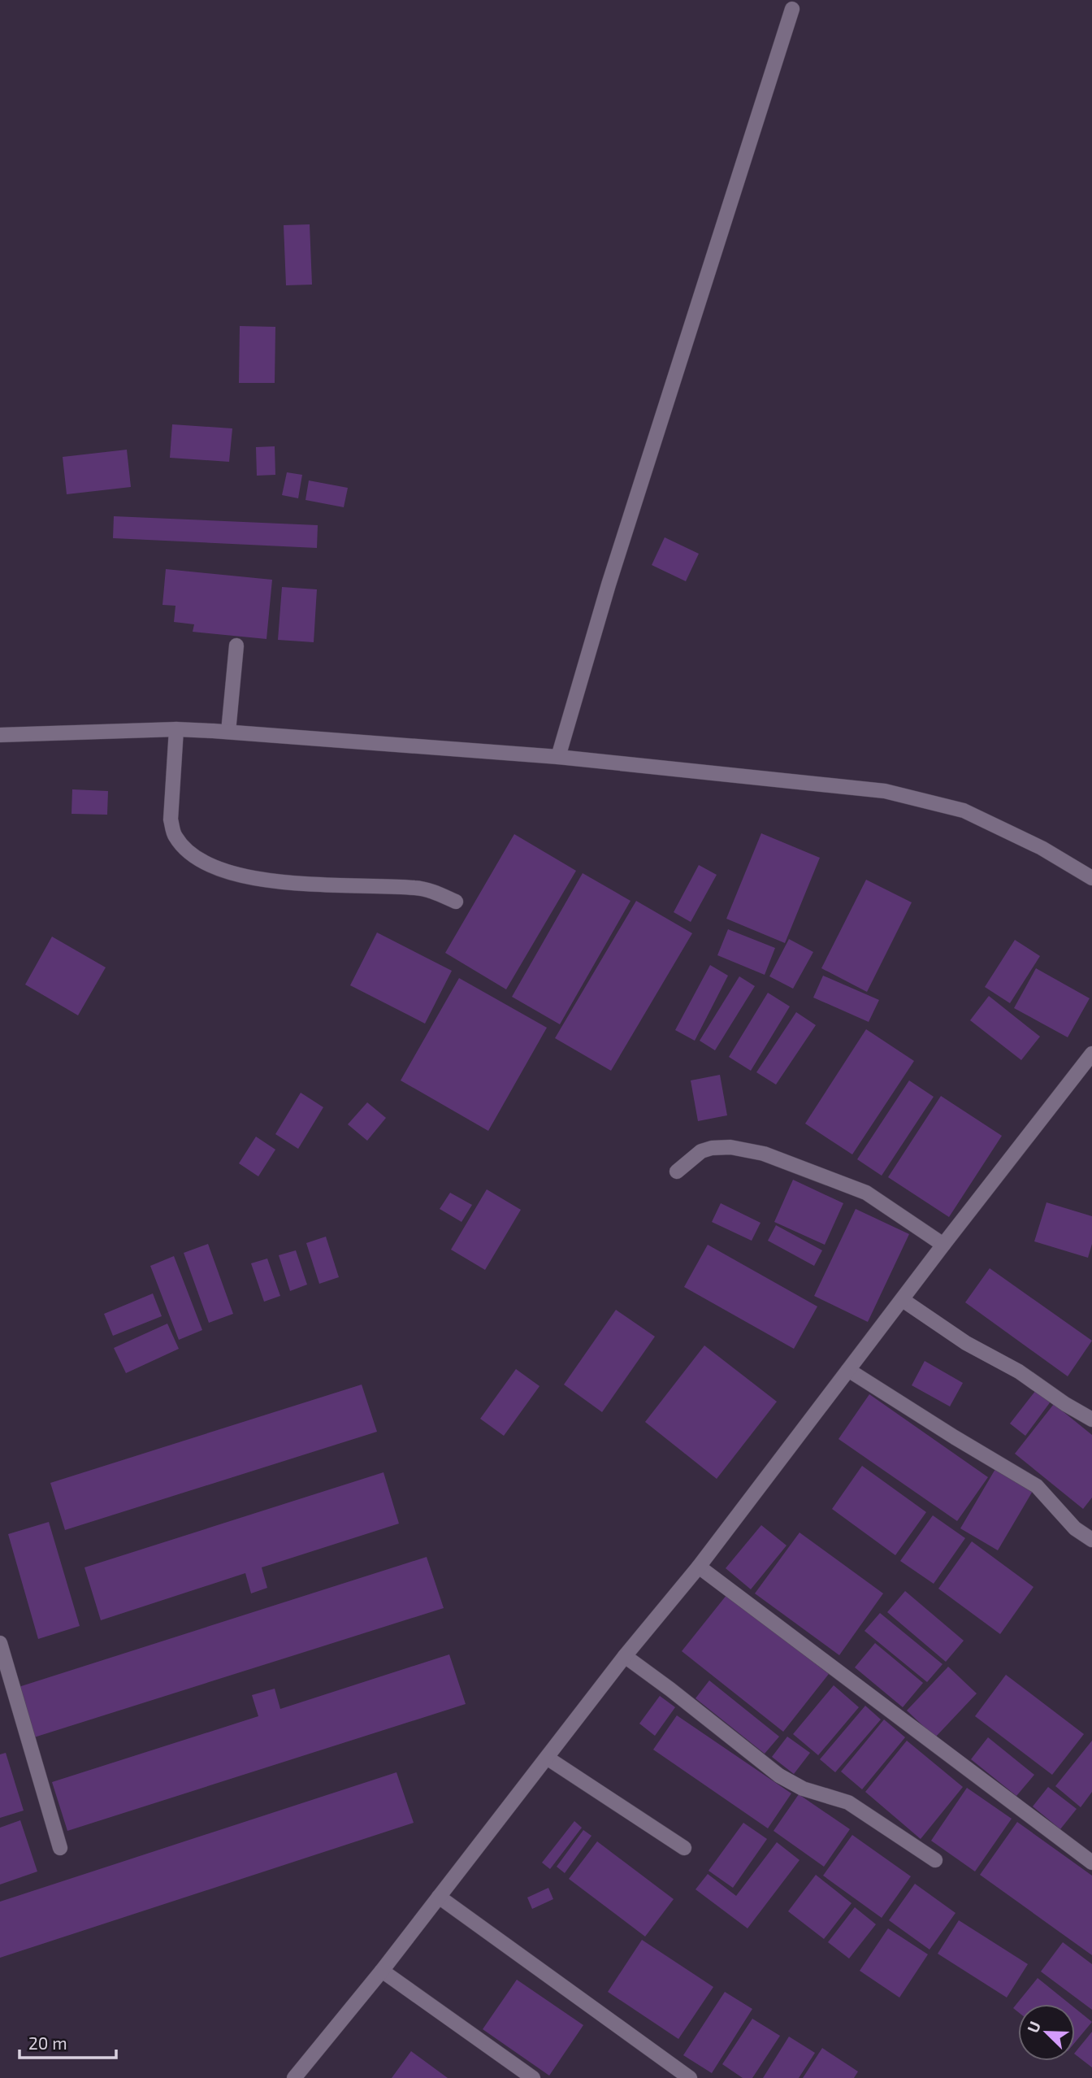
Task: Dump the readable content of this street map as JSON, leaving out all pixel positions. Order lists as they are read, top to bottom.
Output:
{
  "scale_bar": "20 m",
  "north": "top left"
}
